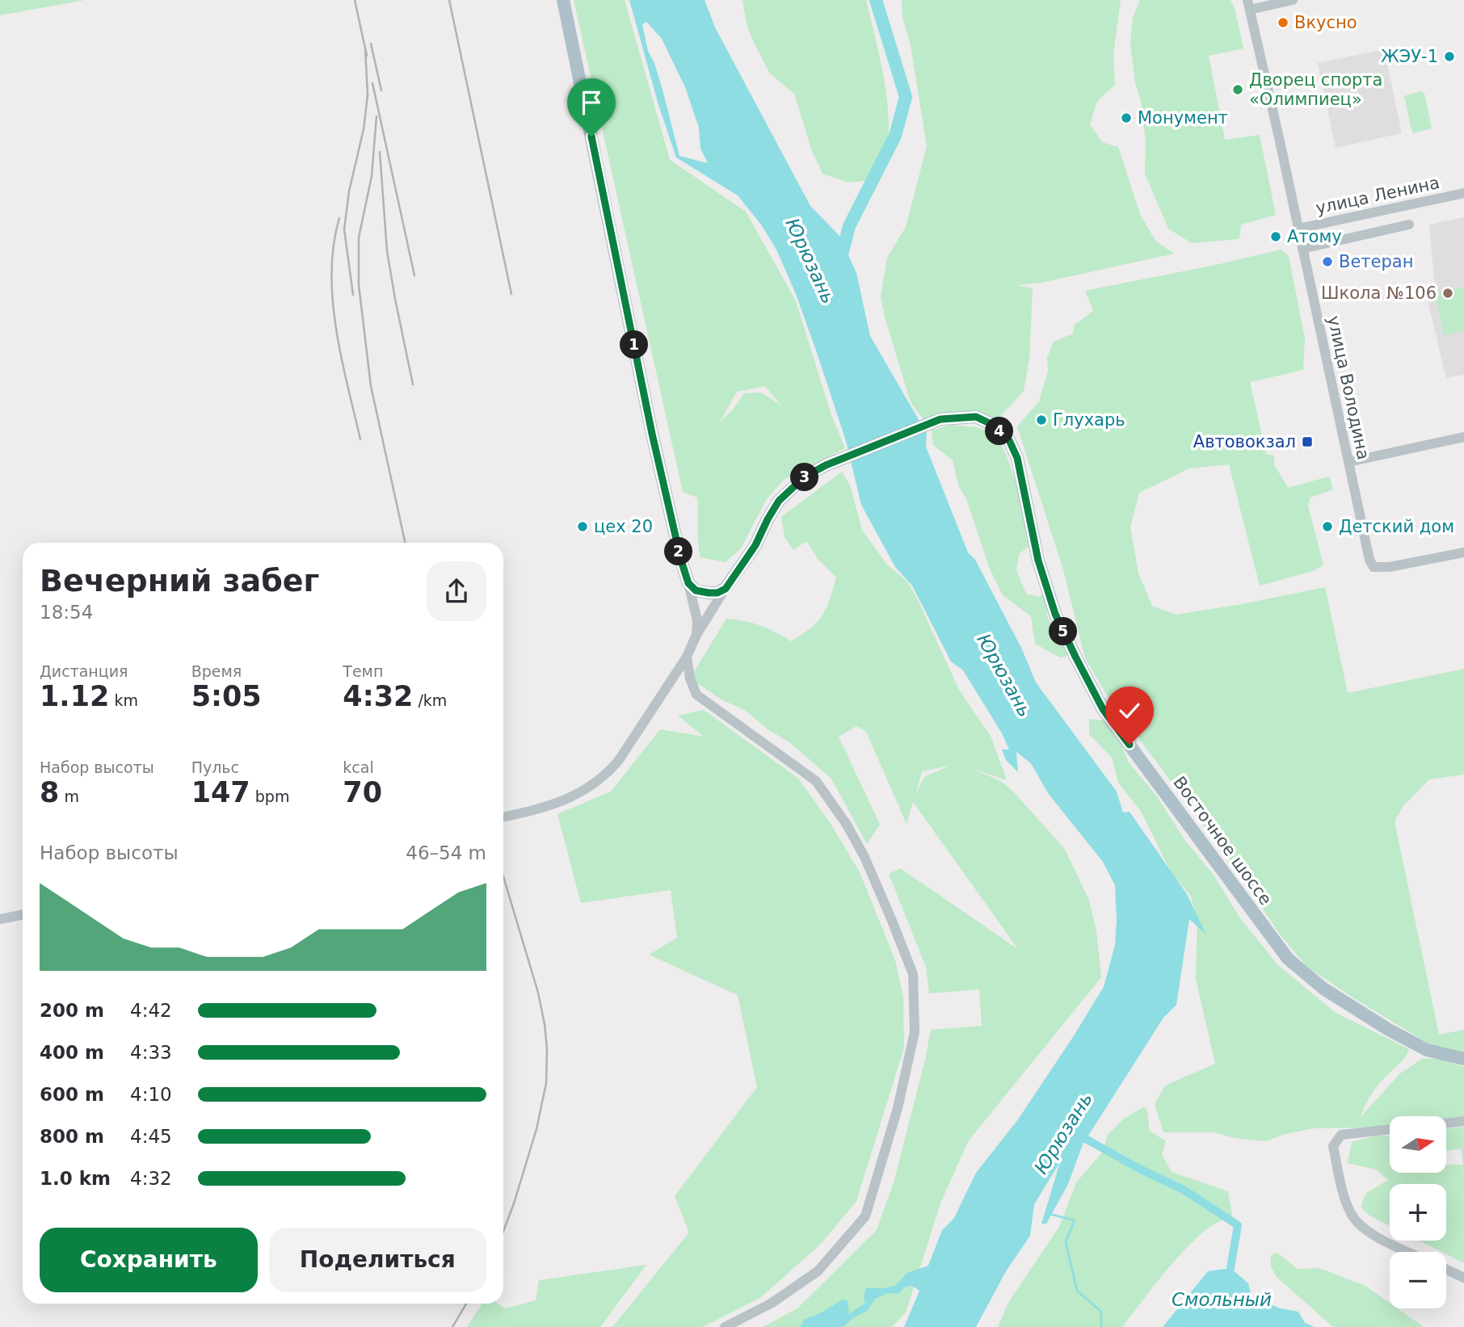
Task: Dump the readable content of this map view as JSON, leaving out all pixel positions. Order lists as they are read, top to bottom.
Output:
{
  "streets": {
    "main road": ["Восточное шоссе"],
    "street": ["улица Ленина", "улица Володина"]
  },
  "crossings": [
    ["улица Ленина", "улица Володина"]
  ],
  "water": ["Юрюзань", "Смольный"],
  "places": {
    "other": [
      "Вкусно",
      "ЖЭУ-1",
      "Дворец спорта «Олимпиец»",
      "Монумент",
      "Атому",
      "Ветеран",
      "Школа №106",
      "Глухарь",
      "цех 20",
      "Детский дом"
    ],
    "transit": ["Автовокзал"]
  },
  "north": "right",
  "page": {
    "pins": [
      "1",
      "4",
      "3",
      "2",
      "5"
    ],
    "heading": ["Вечерний забег", "18:54"],
    "stats": [
      ["Дистанция", "1.12 km"],
      ["Время", "5:05"],
      ["Темп", "4:32 /km"],
      ["Набор высоты", "8 m"],
      ["Пульс", "147 bpm"],
      ["kcal", "70"]
    ],
    "chart": ["Набор высоты", "46–54 m"],
    "list": [
      {
        "name": "200 m",
        "note": "4:42"
      },
      {
        "name": "400 m",
        "note": "4:33"
      },
      {
        "name": "600 m",
        "note": "4:10"
      },
      {
        "name": "800 m",
        "note": "4:45"
      },
      {
        "name": "1.0 km",
        "note": "4:32"
      }
    ],
    "map_buttons": ["+", "−"],
    "buttons": ["Сохранить", "Поделиться"]
  }
}
